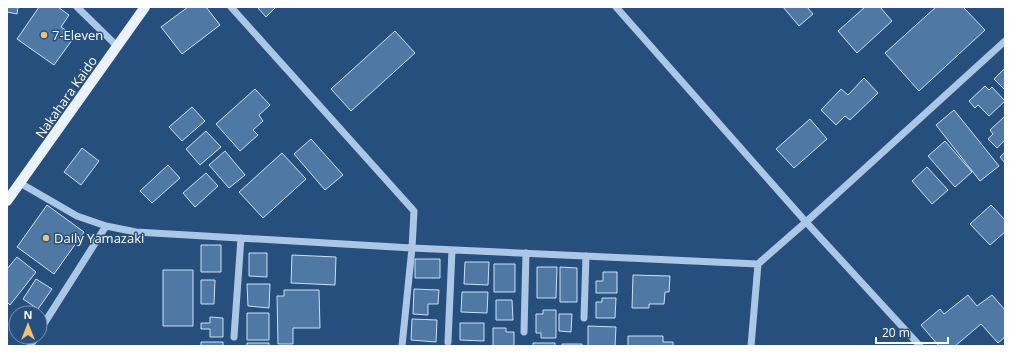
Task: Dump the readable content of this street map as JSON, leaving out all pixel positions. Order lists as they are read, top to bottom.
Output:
{
  "streets": {
    "main road": ["Nakahara Kaido"]
  },
  "places": ["7-Eleven", "Daily Yamazaki"],
  "scale_bar": "20 m",
  "north": "top"
}
